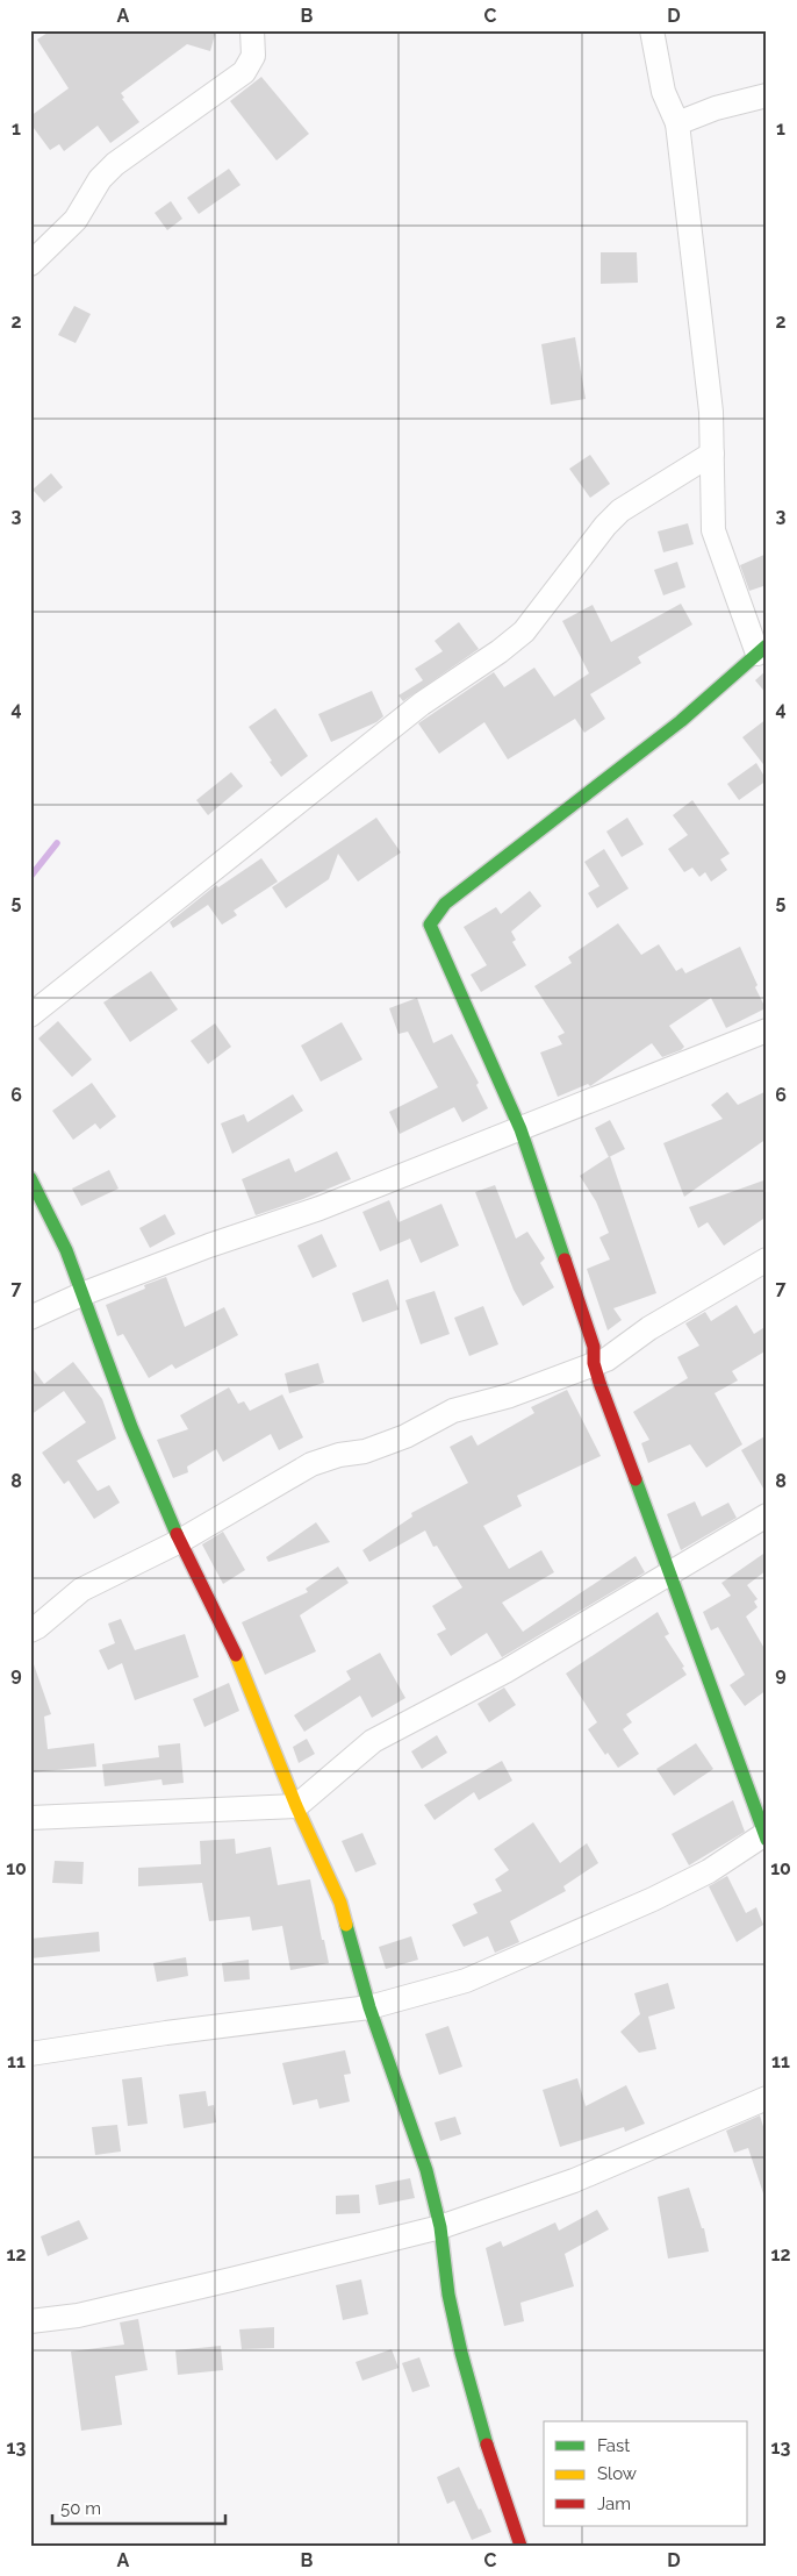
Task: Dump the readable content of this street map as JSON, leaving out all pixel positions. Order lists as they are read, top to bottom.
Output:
{
  "legend": ["Fast", "Slow", "Jam"],
  "scale_bar": "50 m",
  "grid": {
    "columns": [
      "A",
      "B",
      "C",
      "D"
    ],
    "rows": [
      "1",
      "2",
      "3",
      "4",
      "5",
      "6",
      "7",
      "8",
      "9",
      "10",
      "11",
      "12",
      "13"
    ]
  }
}
